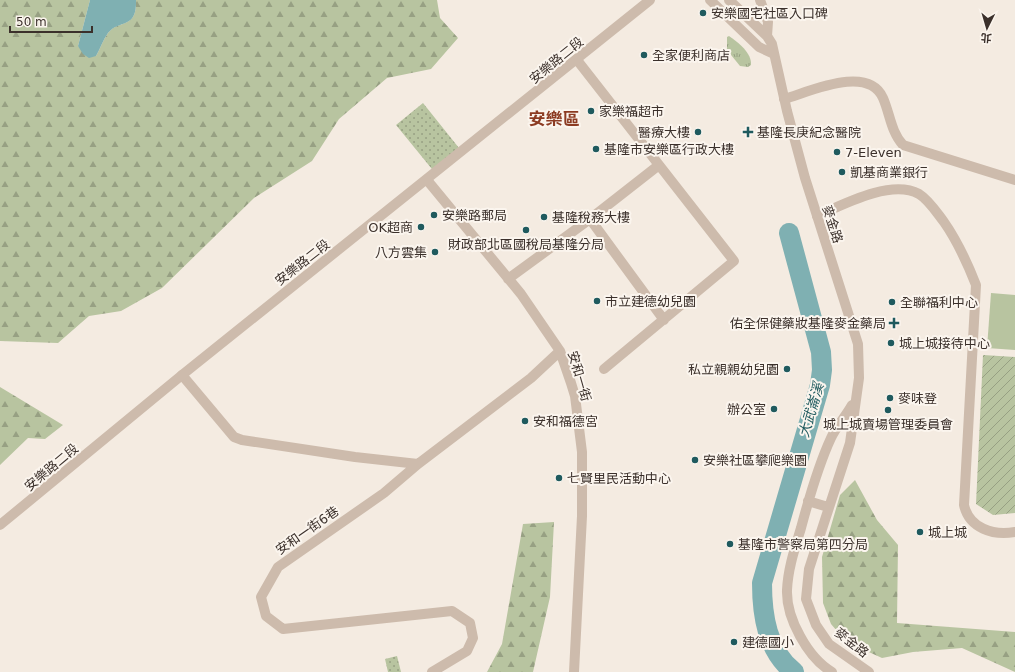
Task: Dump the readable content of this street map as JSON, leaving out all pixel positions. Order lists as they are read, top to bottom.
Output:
{
  "streets": {
    "street": [
      "安樂路二段",
      "麥金路",
      "安和一街",
      "安和一街6巷"
    ]
  },
  "crossings": [
    ["安樂路二段", "安和一街"],
    ["安和一街", "安和一街6巷"]
  ],
  "districts": ["安樂區"],
  "water": ["大武崙溪"],
  "places": {
    "other": [
      "安樂國宅社區入口碑",
      "全家便利商店",
      "家樂福超市",
      "醫療大樓",
      "基隆市安樂區行政大樓",
      "7-Eleven",
      "凱基商業銀行",
      "安樂路郵局",
      "基隆稅務大樓",
      "OK超商",
      "財政部北區國稅局基隆分局",
      "八方雲集",
      "市立建德幼兒園",
      "全聯福利中心",
      "城上城接待中心",
      "私立親親幼兒園",
      "麥味登",
      "辦公室",
      "城上城賣場管理委員會",
      "安和福德宮",
      "安樂社區攀爬樂園",
      "七賢里民活動中心",
      "城上城",
      "基隆市警察局第四分局",
      "建德國小"
    ],
    "health": ["基隆長庚紀念醫院", "佑全保健藥妝基隆麥金藥局"]
  },
  "scale_bar": "50 m",
  "north": "bottom"
}
